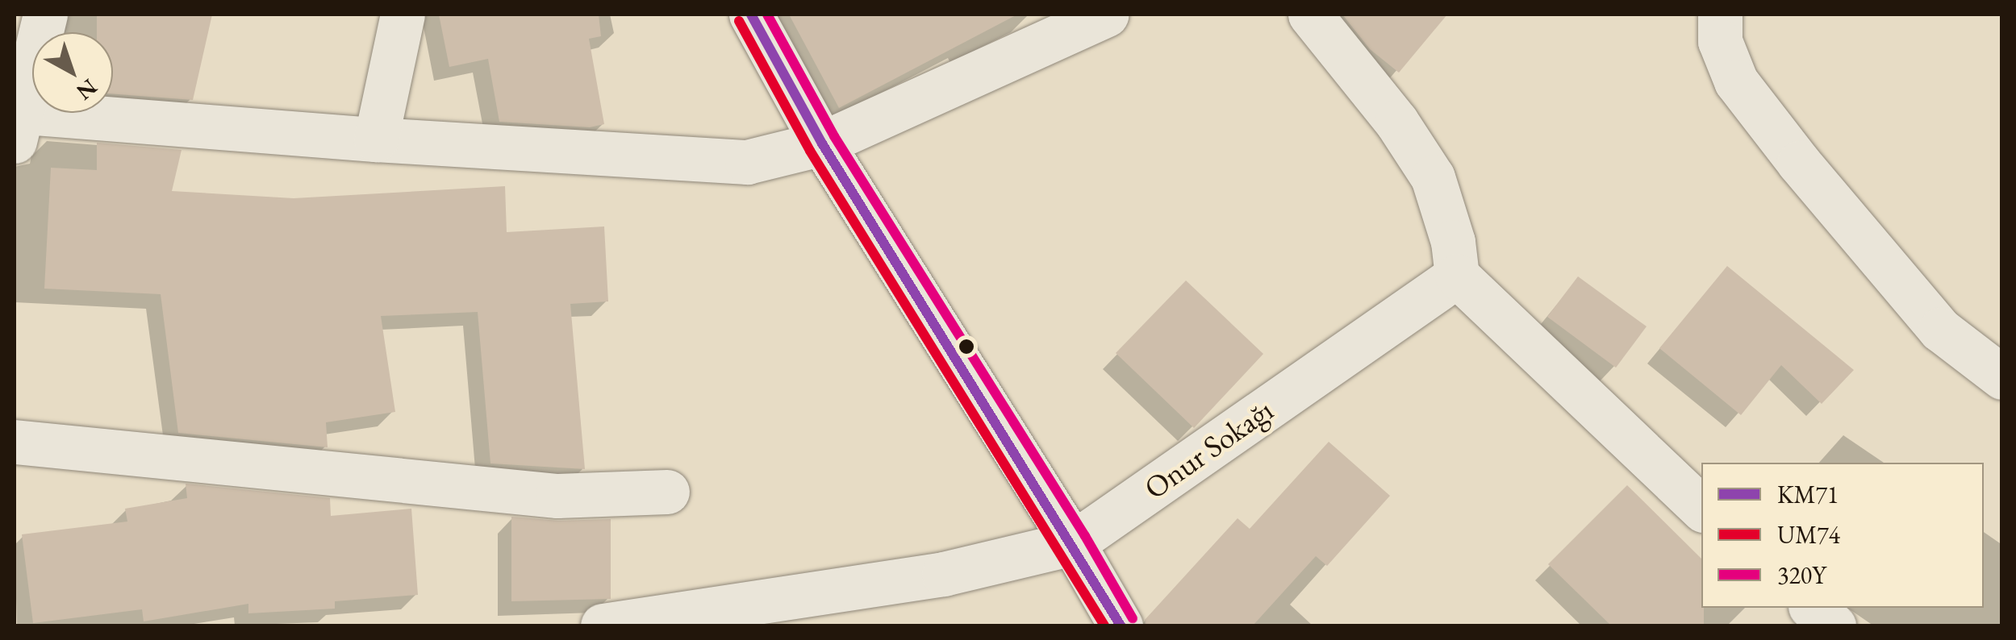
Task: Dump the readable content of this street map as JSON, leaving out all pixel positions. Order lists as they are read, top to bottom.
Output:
{
  "streets": {
    "street": ["Onur Sokağı"]
  },
  "lines": ["transit line KM71", "transit line 320Y", "transit line UM74"],
  "legend": ["KM71", "UM74", "320Y"],
  "north": "bottom right"
}
